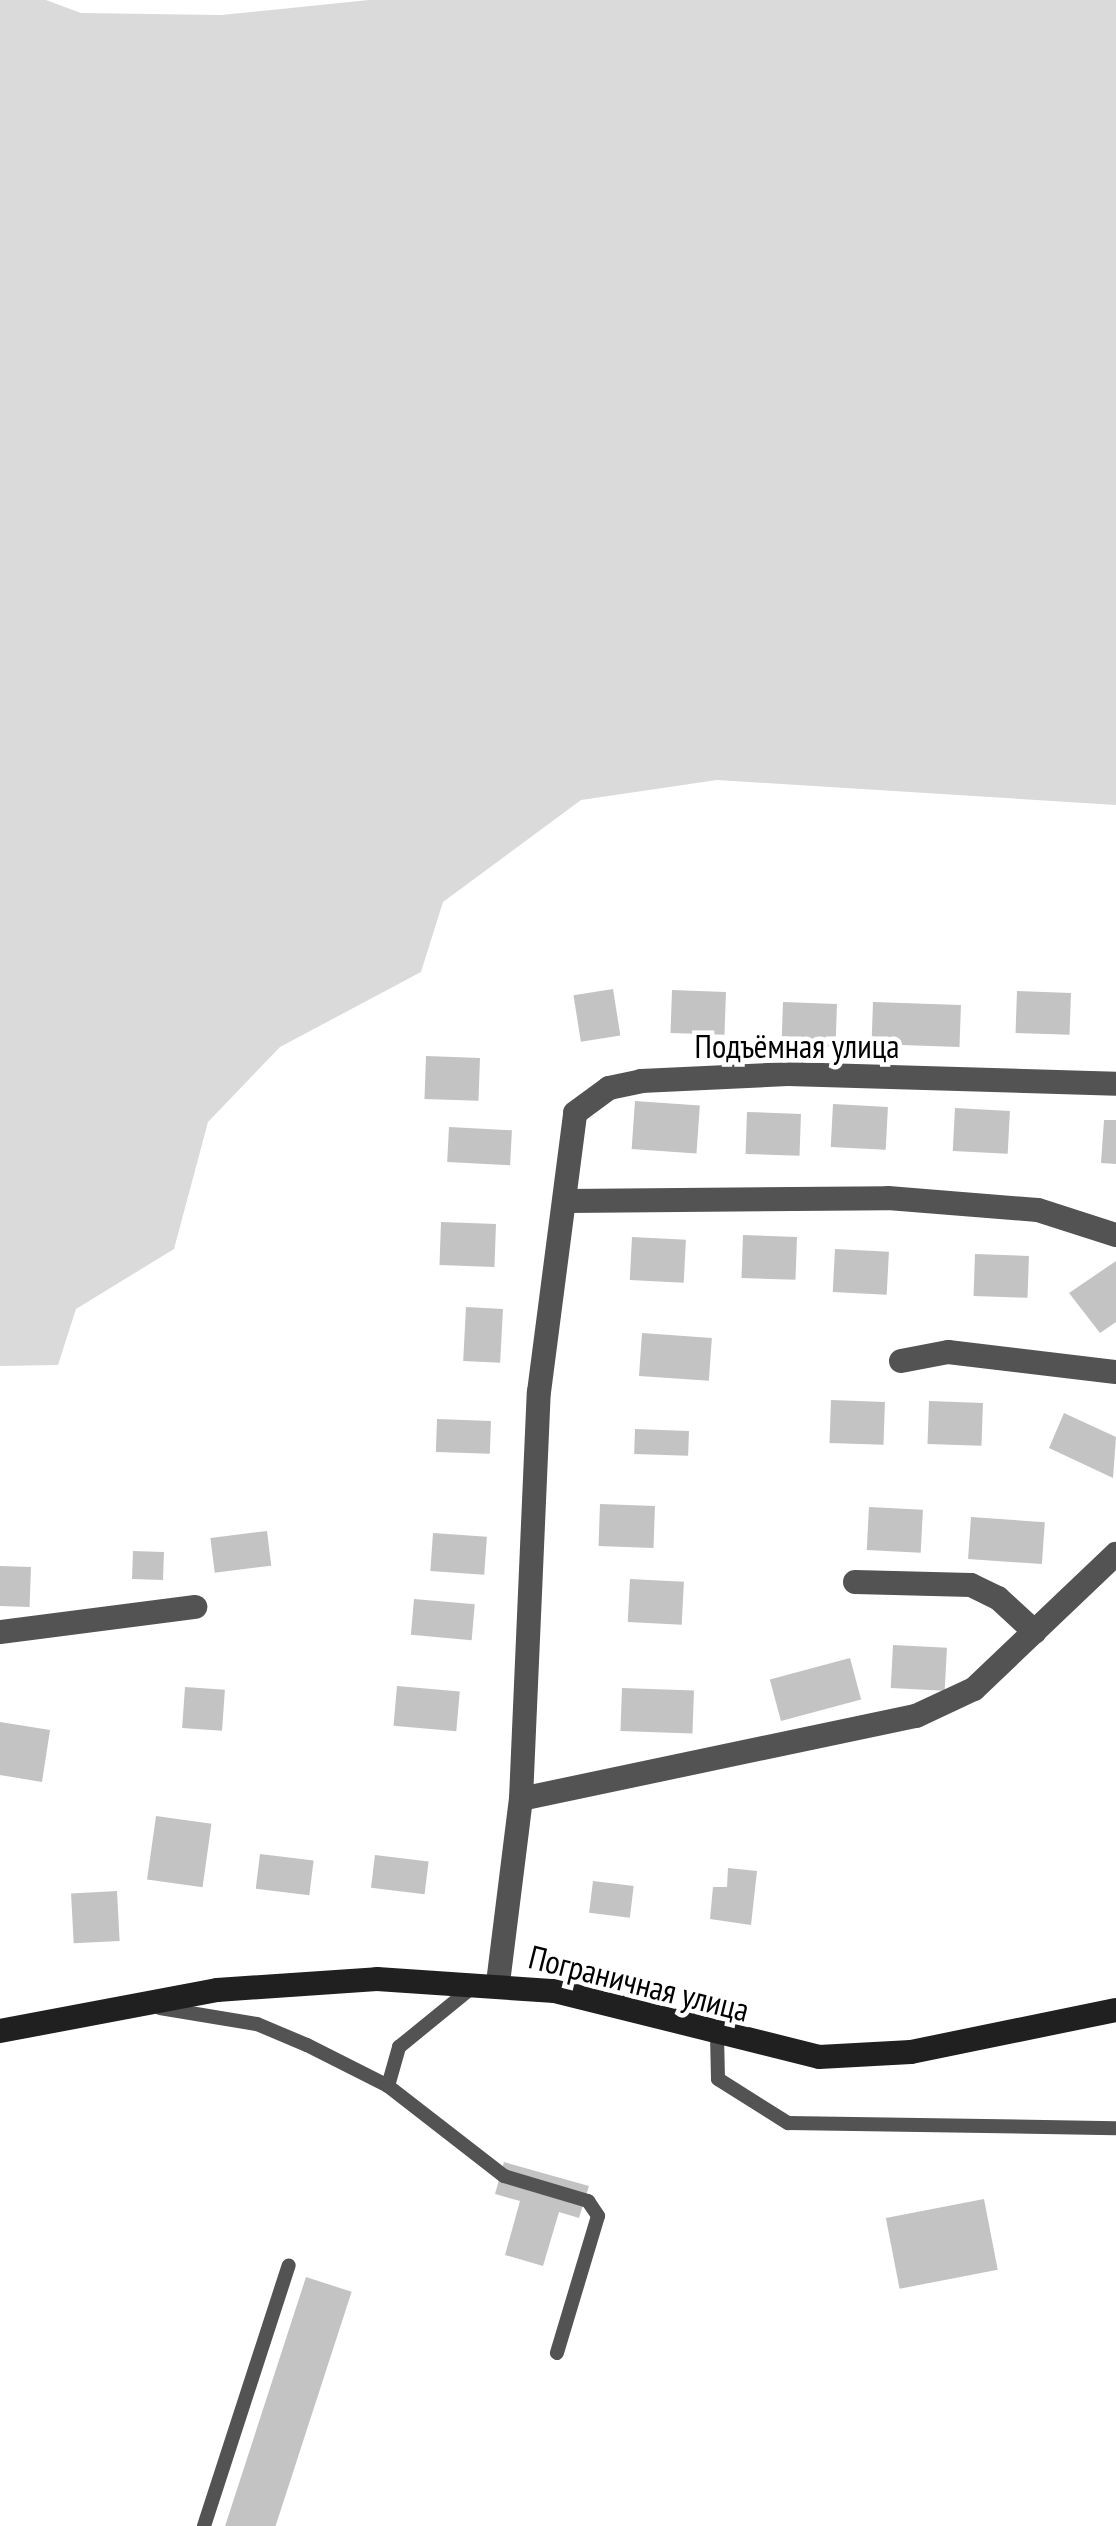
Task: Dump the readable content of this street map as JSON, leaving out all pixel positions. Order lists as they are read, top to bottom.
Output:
{
  "streets": {
    "main road": ["Пограничная улица"],
    "street": ["Подъёмная улица"]
  },
  "crossings": [
    ["Подъёмная улица", "Пограничная улица"]
  ]
}
